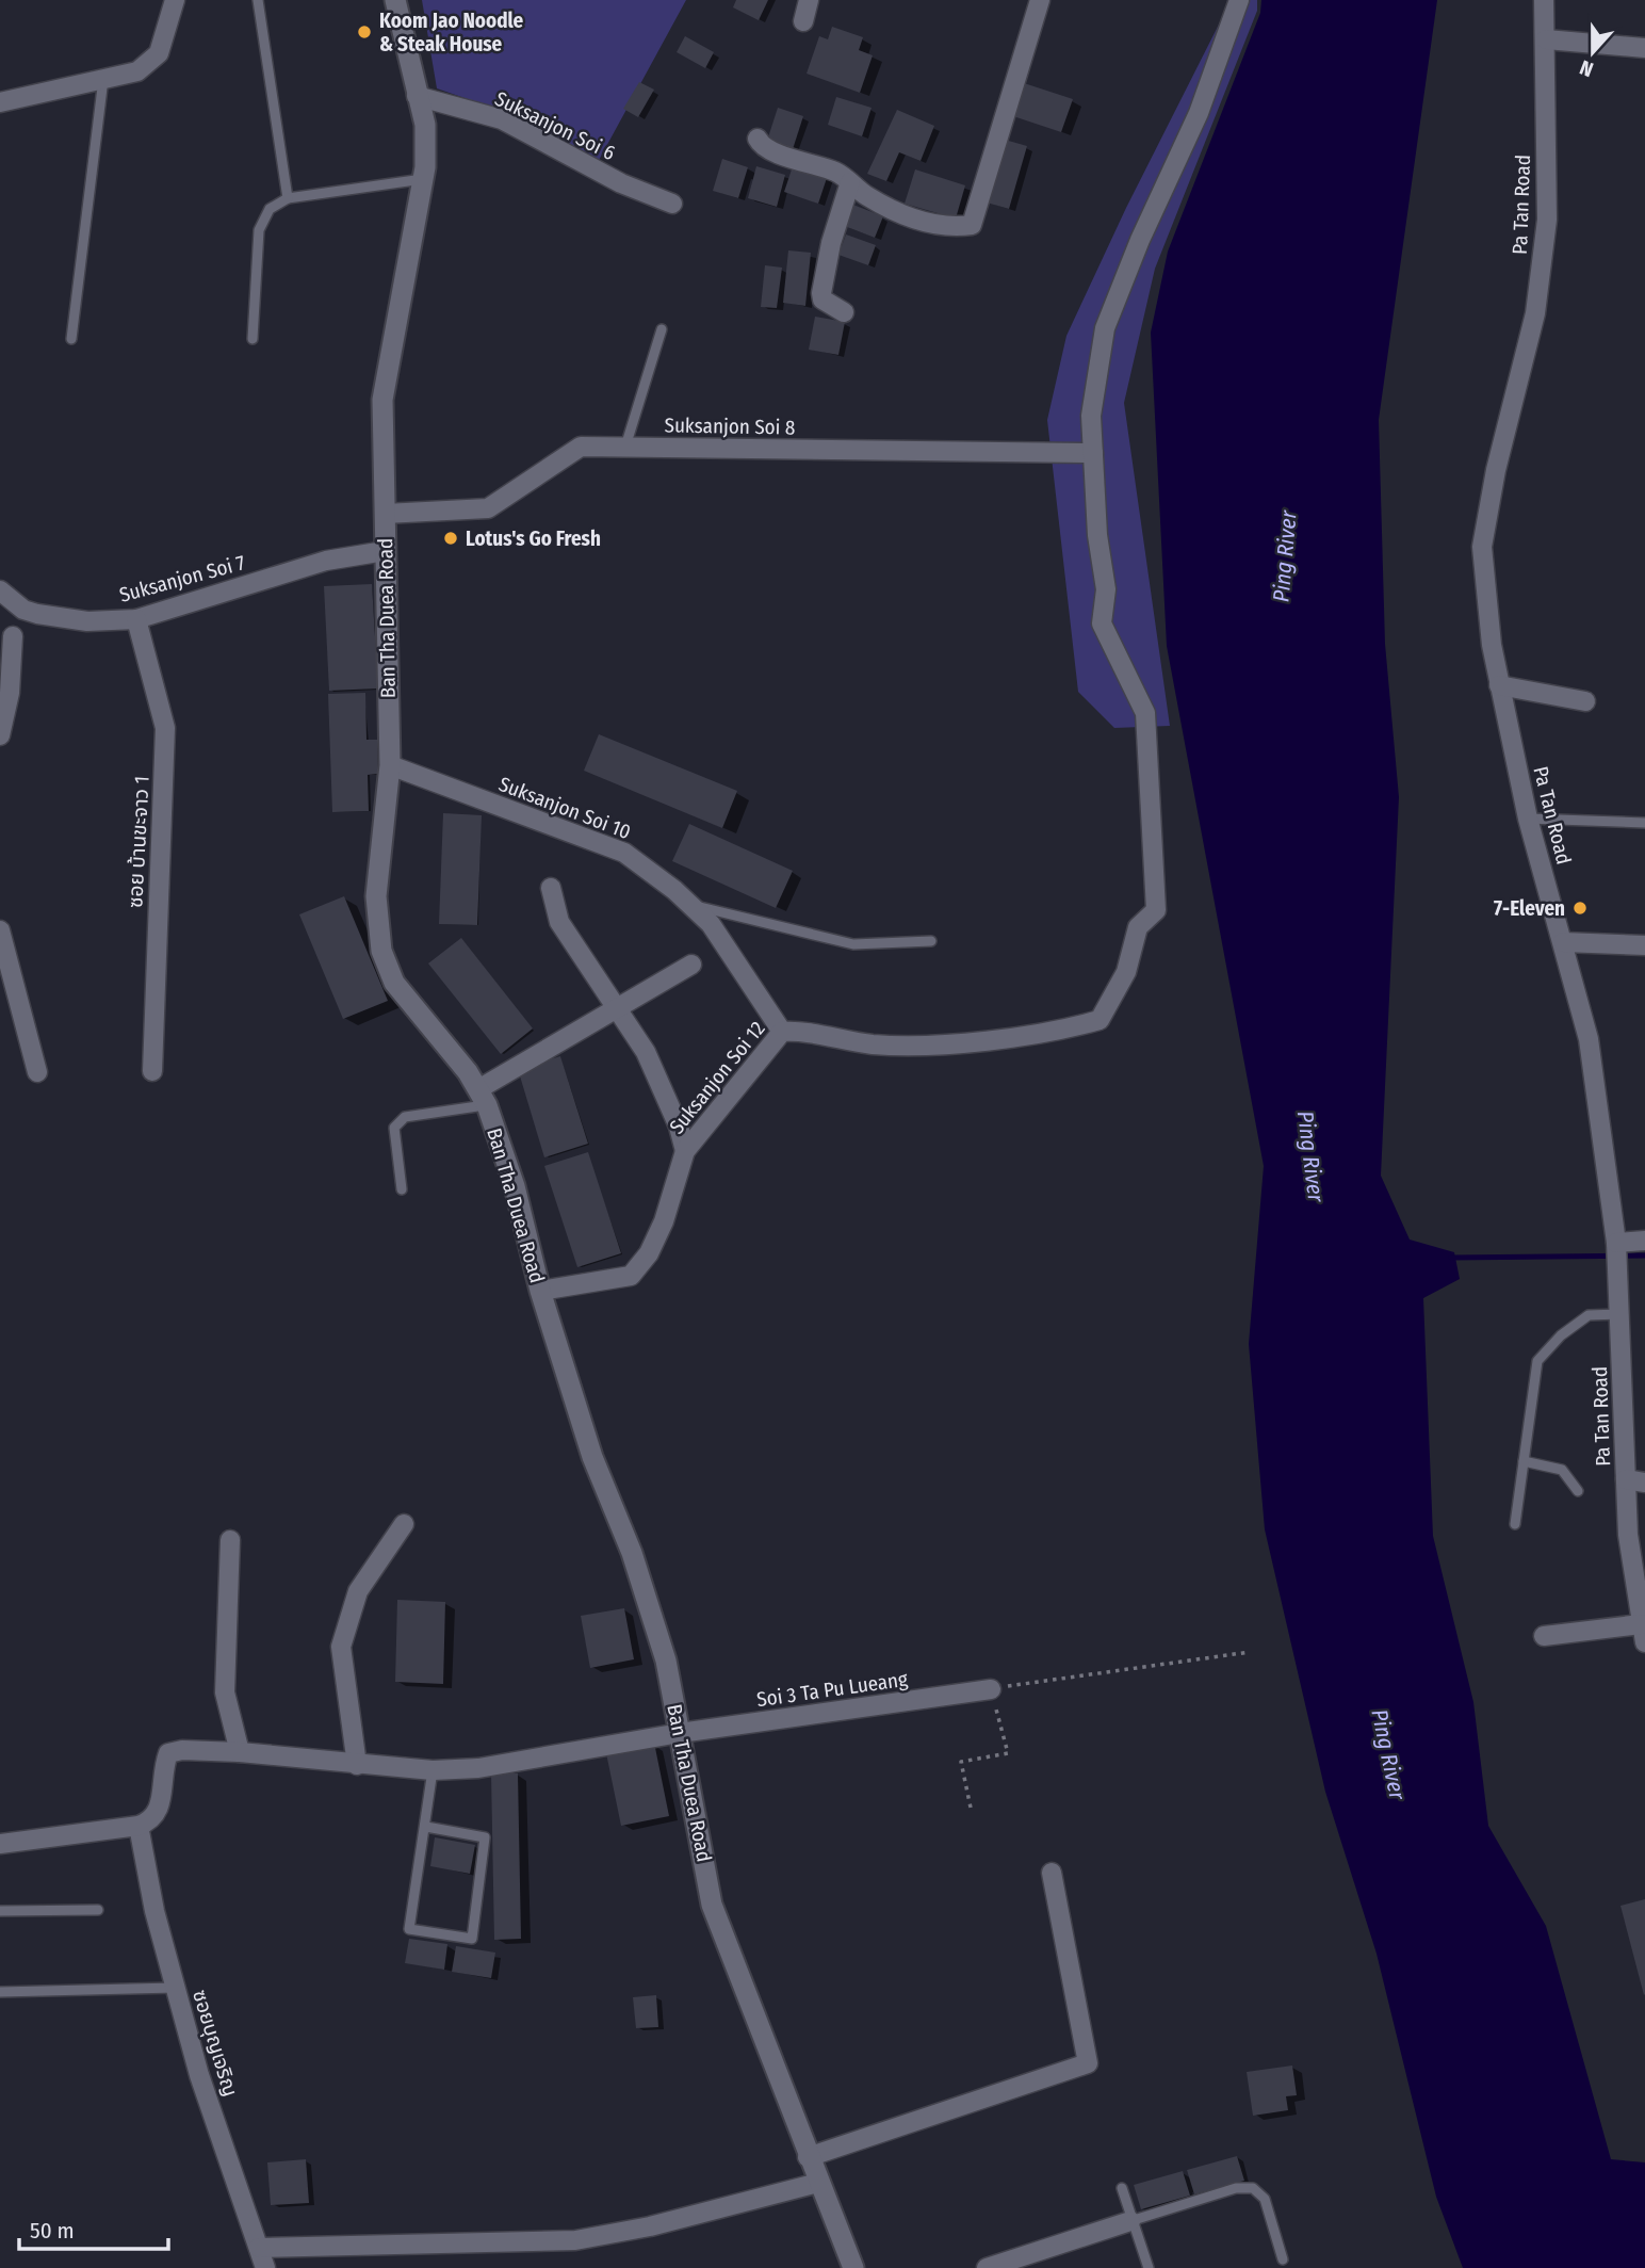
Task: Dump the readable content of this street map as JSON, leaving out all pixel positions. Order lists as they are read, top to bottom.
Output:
{
  "streets": {
    "street": [
      "Suksanjon Soi 6",
      "Pa Tan Road",
      "Suksanjon Soi 8",
      "Suksanjon Soi 7",
      "Ban Tha Duea Road",
      "Suksanjon Soi 10",
      "ซอย บ้านขะจาว 1",
      "Suksanjon Soi 12",
      "Soi 3 Ta Pu Lueang",
      "ซอยบุญเจริญ"
    ]
  },
  "crossings": [
    ["Suksanjon Soi 6", "Ban Tha Duea Road"],
    ["Suksanjon Soi 8", "Ban Tha Duea Road"],
    ["Suksanjon Soi 8", "Suksanjon Soi 12"],
    ["Suksanjon Soi 7", "Ban Tha Duea Road"],
    ["Suksanjon Soi 7", "ซอย บ้านขะจาว 1"],
    ["Ban Tha Duea Road", "Suksanjon Soi 10"],
    ["Ban Tha Duea Road", "Suksanjon Soi 12"],
    ["Ban Tha Duea Road", "Soi 3 Ta Pu Lueang"],
    ["Suksanjon Soi 10", "Suksanjon Soi 12"],
    ["Soi 3 Ta Pu Lueang", "ซอยบุญเจริญ"]
  ],
  "water": ["Ping River"],
  "places": ["Koom Jao Noodle & Steak House", "Lotus's Go Fresh", "7-Eleven"],
  "scale_bar": "50 m",
  "north": "bottom"
}
